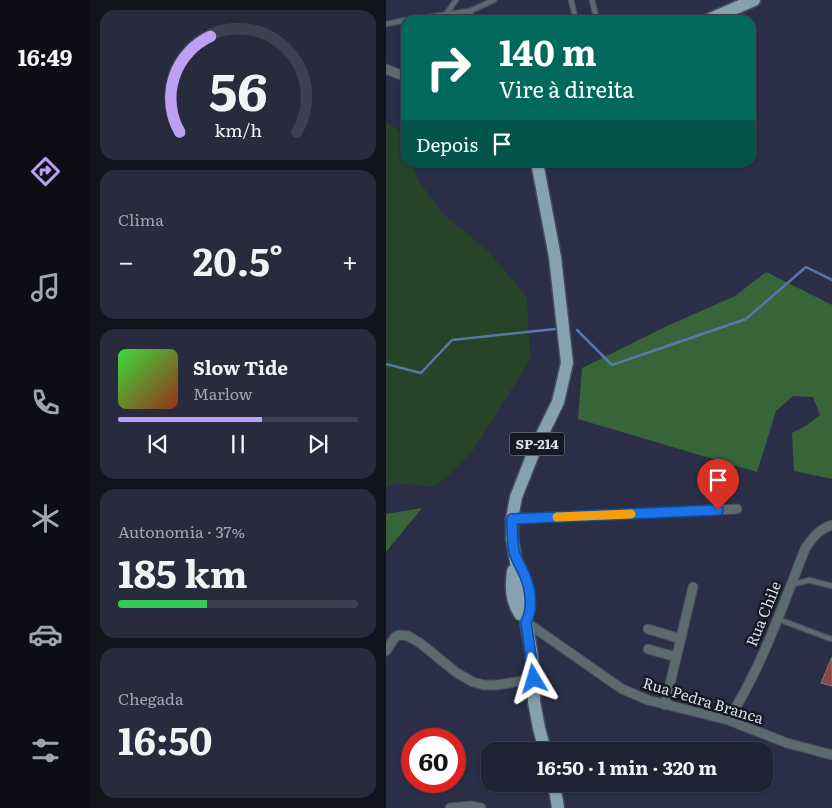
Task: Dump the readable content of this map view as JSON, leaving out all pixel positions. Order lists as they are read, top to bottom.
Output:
{
  "streets": {
    "main road": ["SP-214"],
    "street": ["Rua Chile", "Rua Pedra Branca"]
  },
  "crossings": [
    ["SP-214", "Rua Pedra Branca"],
    ["Rua Chile", "Rua Pedra Branca"]
  ],
  "page": {
    "tabs": "16:49",
    "turn": ["140 m", "Vire à direita"],
    "then": "Depois",
    "tile": [
      "Clima",
      ["Autonomia · 37%", "185 km"],
      ["Chegada", "16:50"]
    ],
    "heat": ["−", "20.5°", "+"],
    "song": ["Slow Tide", "Marlow"],
    "limit": "60",
    "trip": "16:50 · 1 min · 320 m",
    "gauge": ["56", "km/h"]
  }
}
